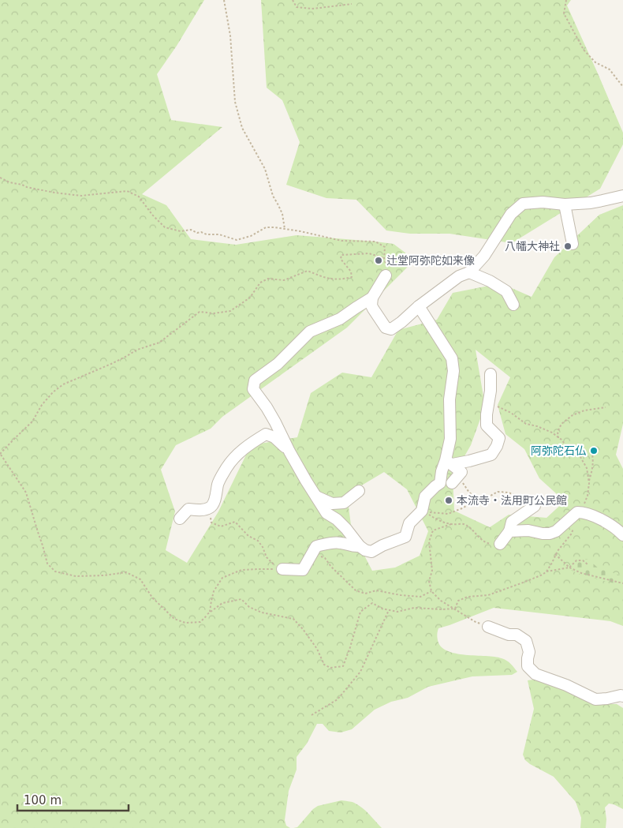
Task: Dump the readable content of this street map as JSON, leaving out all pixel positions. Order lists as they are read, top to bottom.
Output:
{
  "places": [
    "八幡大神社",
    "辻堂阿弥陀如来像",
    "阿弥陀石仏",
    "本流寺・法用町公民館"
  ],
  "scale_bar": "100 m"
}
